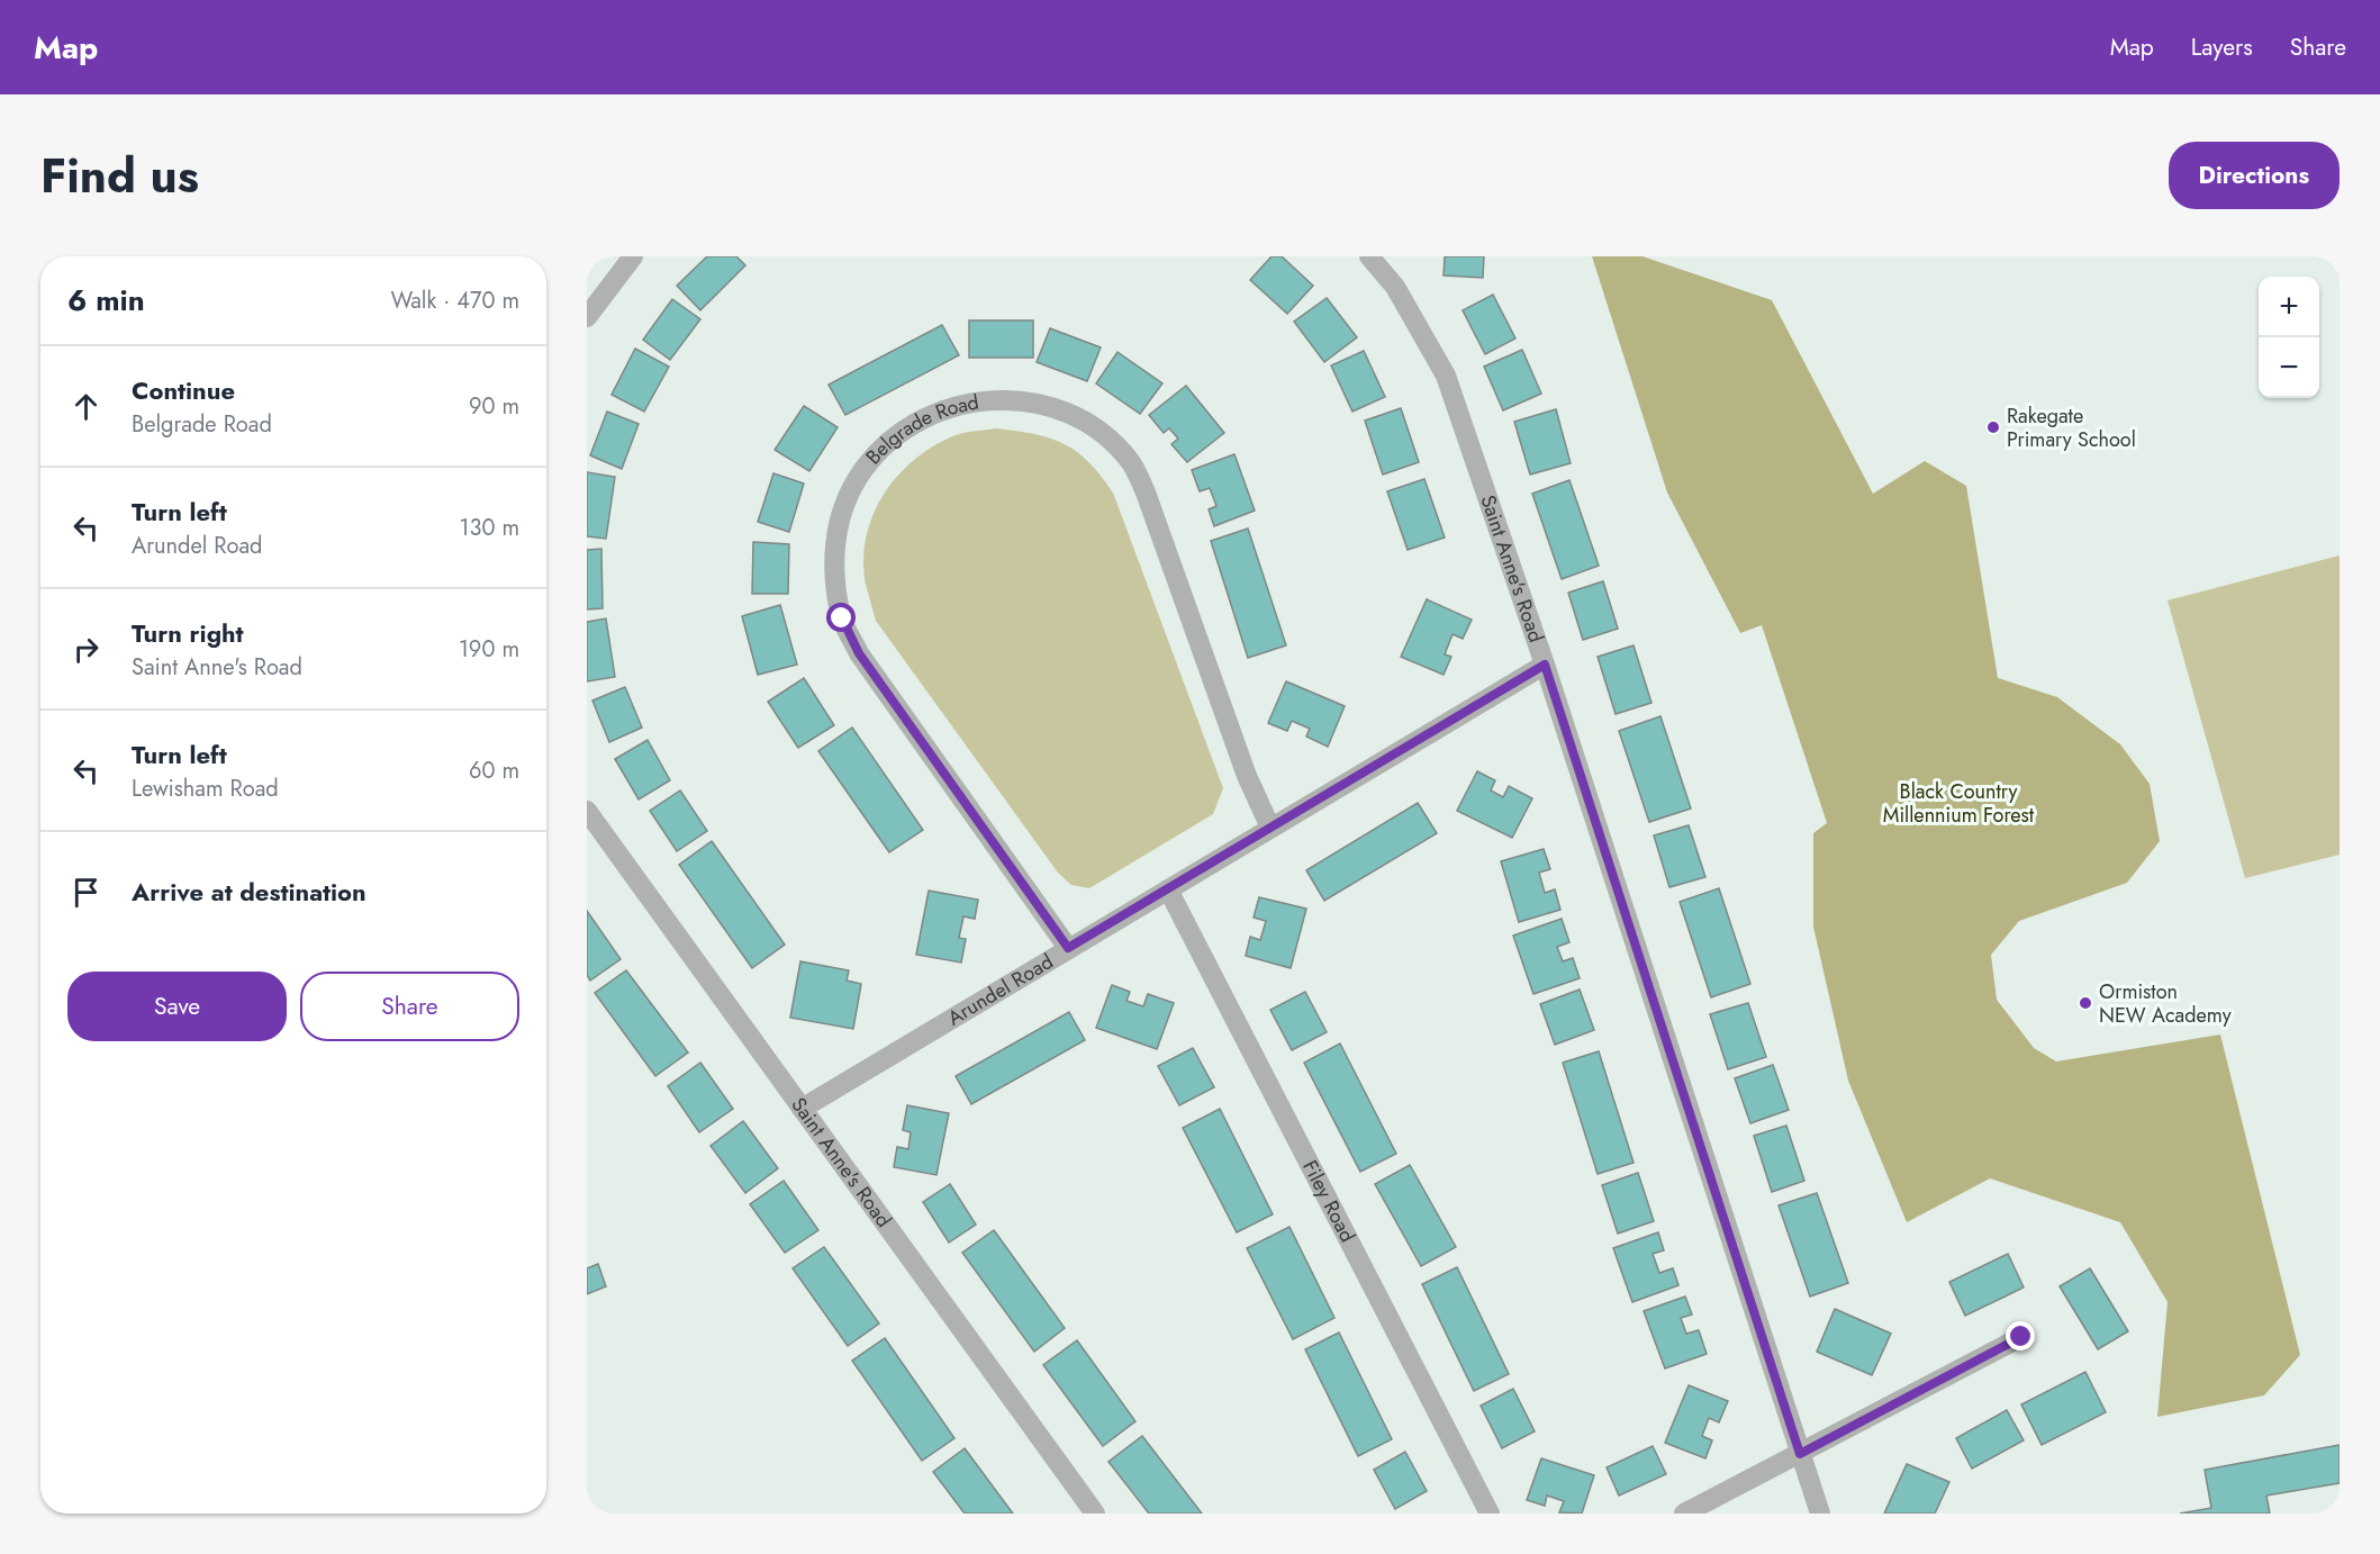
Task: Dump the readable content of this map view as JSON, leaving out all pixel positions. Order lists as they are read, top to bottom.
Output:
{
  "streets": {
    "street": [
      "Belgrade Road",
      "Saint Anne's Road",
      "Arundel Road",
      "Filey Road"
    ]
  },
  "crossings": [
    ["Belgrade Road", "Arundel Road"],
    ["Saint Anne's Road", "Arundel Road"],
    ["Arundel Road", "Filey Road"]
  ],
  "parks": ["Black Country Millennium Forest"],
  "places": ["Rakegate Primary School", "Ormiston NEW Academy"],
  "page": {
    "header": "Map",
    "nav": ["Map", "Layers", "Share"],
    "title": "Find us",
    "buttons": [
      "Directions",
      ["Save", "Share"]
    ],
    "heading": ["6 min", "Walk · 470 m"],
    "map_buttons": ["+", "−"],
    "list": [
      ["Continue", "Belgrade Road", "90 m"],
      ["Turn left", "Arundel Road", "130 m"],
      ["Turn right", "Saint Anne's Road", "190 m"],
      ["Turn left", "Lewisham Road", "60 m"],
      "Arrive at destination"
    ]
  }
}
